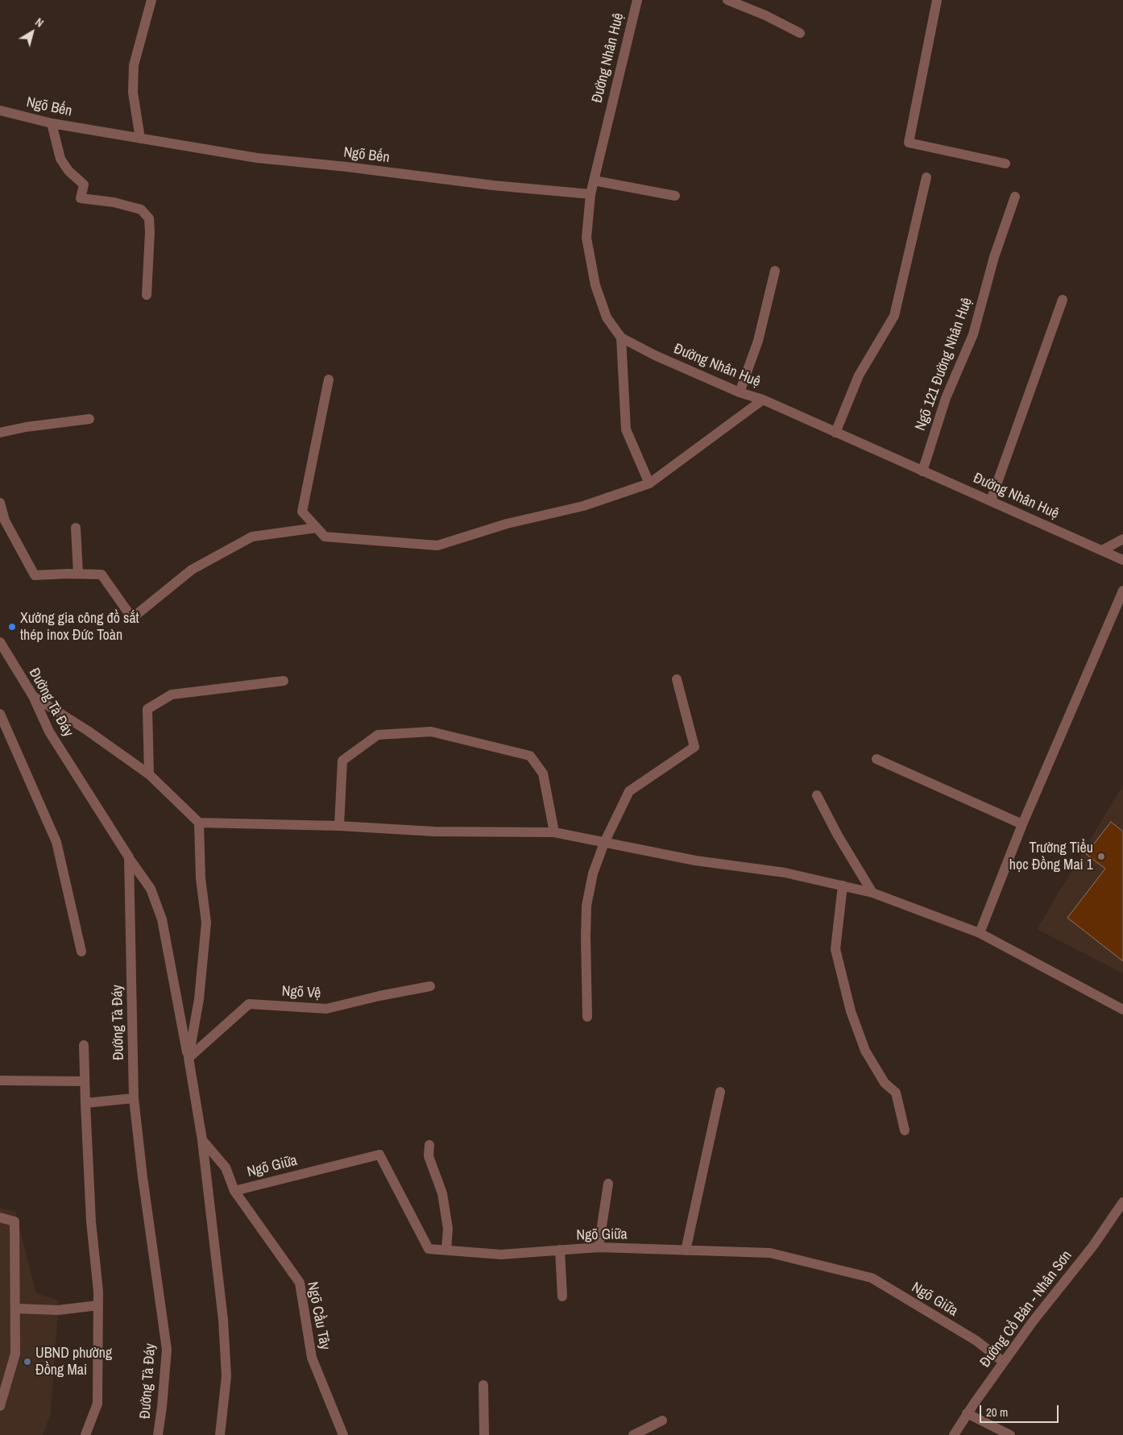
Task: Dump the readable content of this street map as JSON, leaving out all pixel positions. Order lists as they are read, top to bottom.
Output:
{
  "streets": {
    "street": [
      "Đường Nhân Huệ",
      "Ngõ Bến",
      "Ngõ 121 Đường Nhân Huệ",
      "Đường Tà Đáy",
      "Ngõ Vệ",
      "Ngõ Giữa",
      "Đường Cổ Bản - Nhân Sơn",
      "Ngõ Cầu Tây"
    ]
  },
  "crossings": [
    ["Đường Nhân Huệ", "Ngõ Bến"],
    ["Đường Nhân Huệ", "Ngõ 121 Đường Nhân Huệ"],
    ["Ngõ Giữa", "Đường Cổ Bản - Nhân Sơn"],
    ["Ngõ Giữa", "Ngõ Cầu Tây"]
  ],
  "places": ["Xưởng gia công đồ sắt thép inox Đức Toàn", "Trường Tiểu học Đồng Mai 1", "UBND phường Đồng Mai"],
  "scale_bar": "20 m",
  "north": "top right"
}
